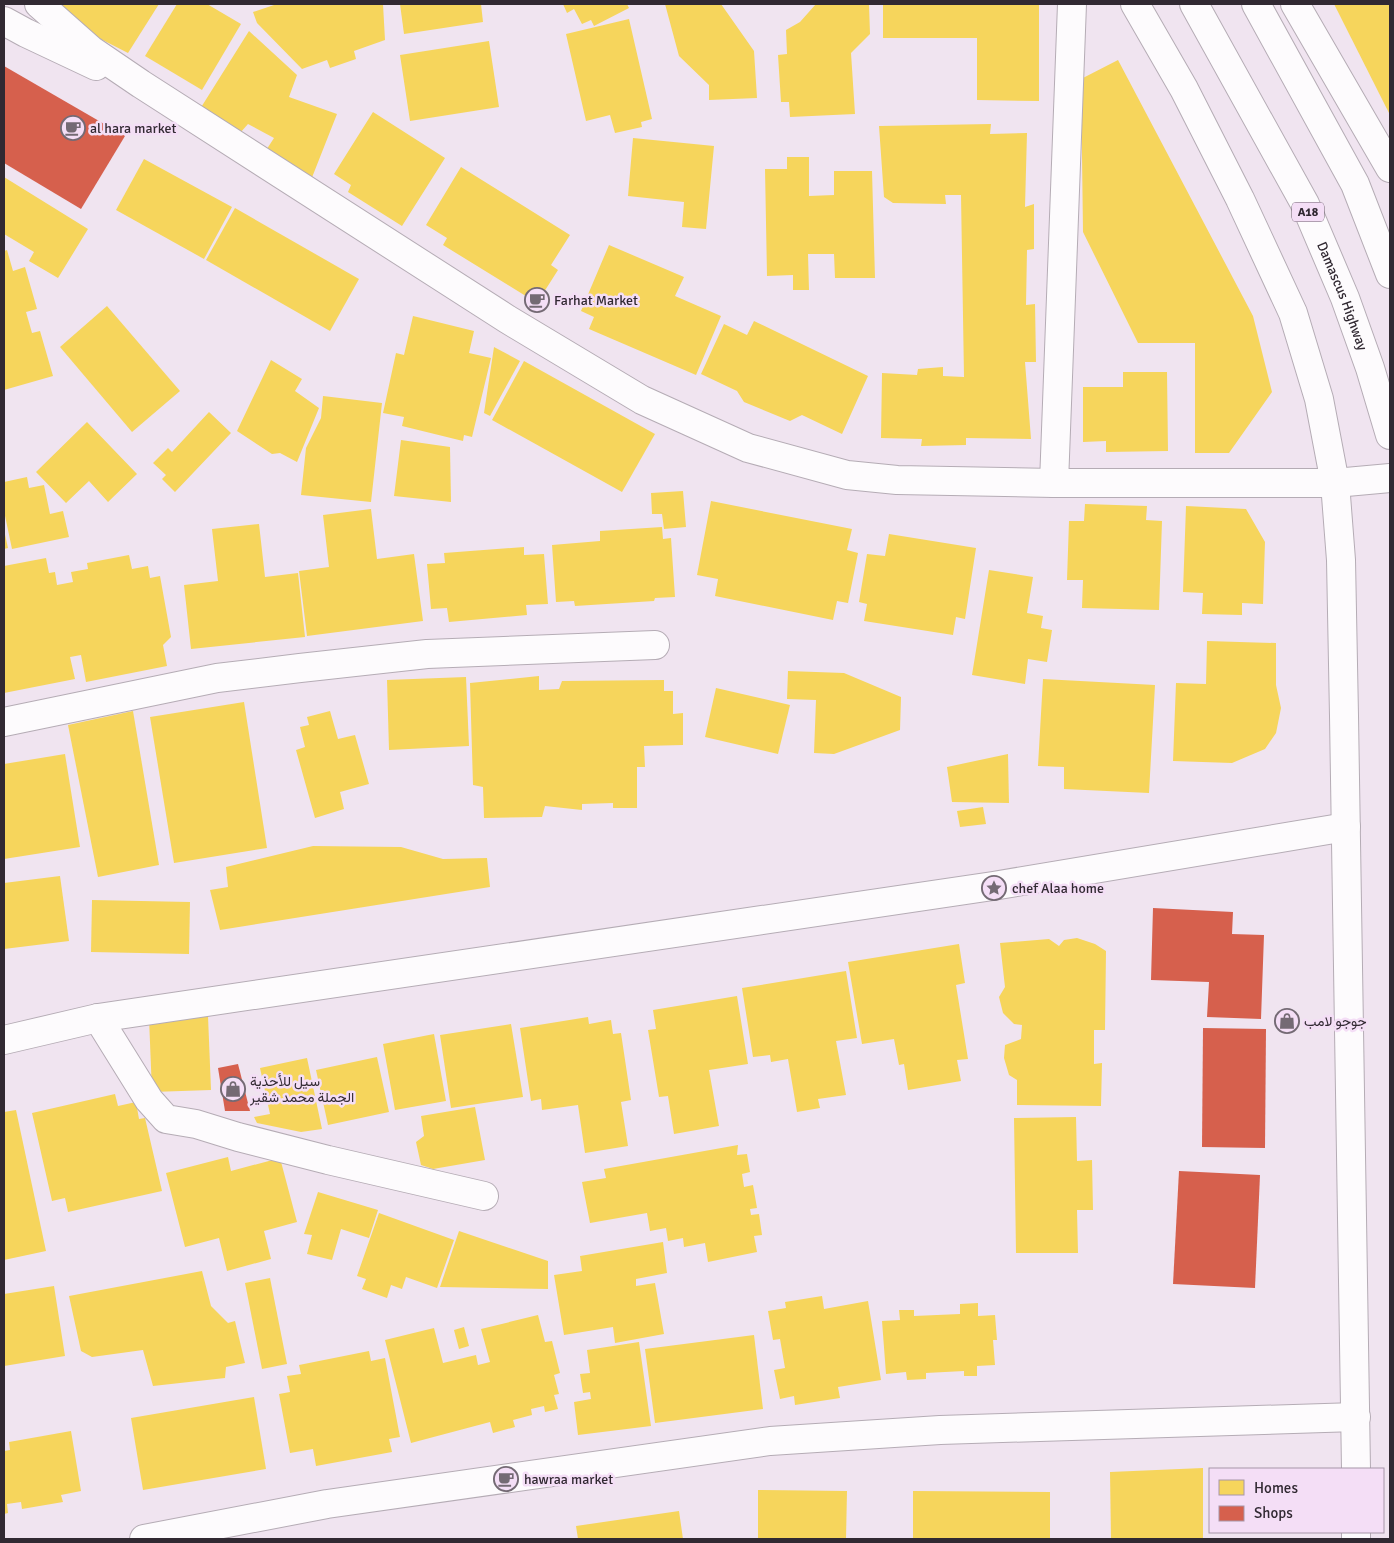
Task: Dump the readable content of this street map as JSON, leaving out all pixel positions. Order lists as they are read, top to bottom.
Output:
{
  "streets": {
    "main road": ["A18", "Damascus Highway"]
  },
  "places": {
    "cafe": ["al hara market", "Farhat Market", "hawraa market"],
    "place": ["chef Alaa home"],
    "shop": ["جوجو لامب", "سيل للأحذية الجملة محمد شقير"]
  },
  "legend": ["Homes", "Shops"]
}
